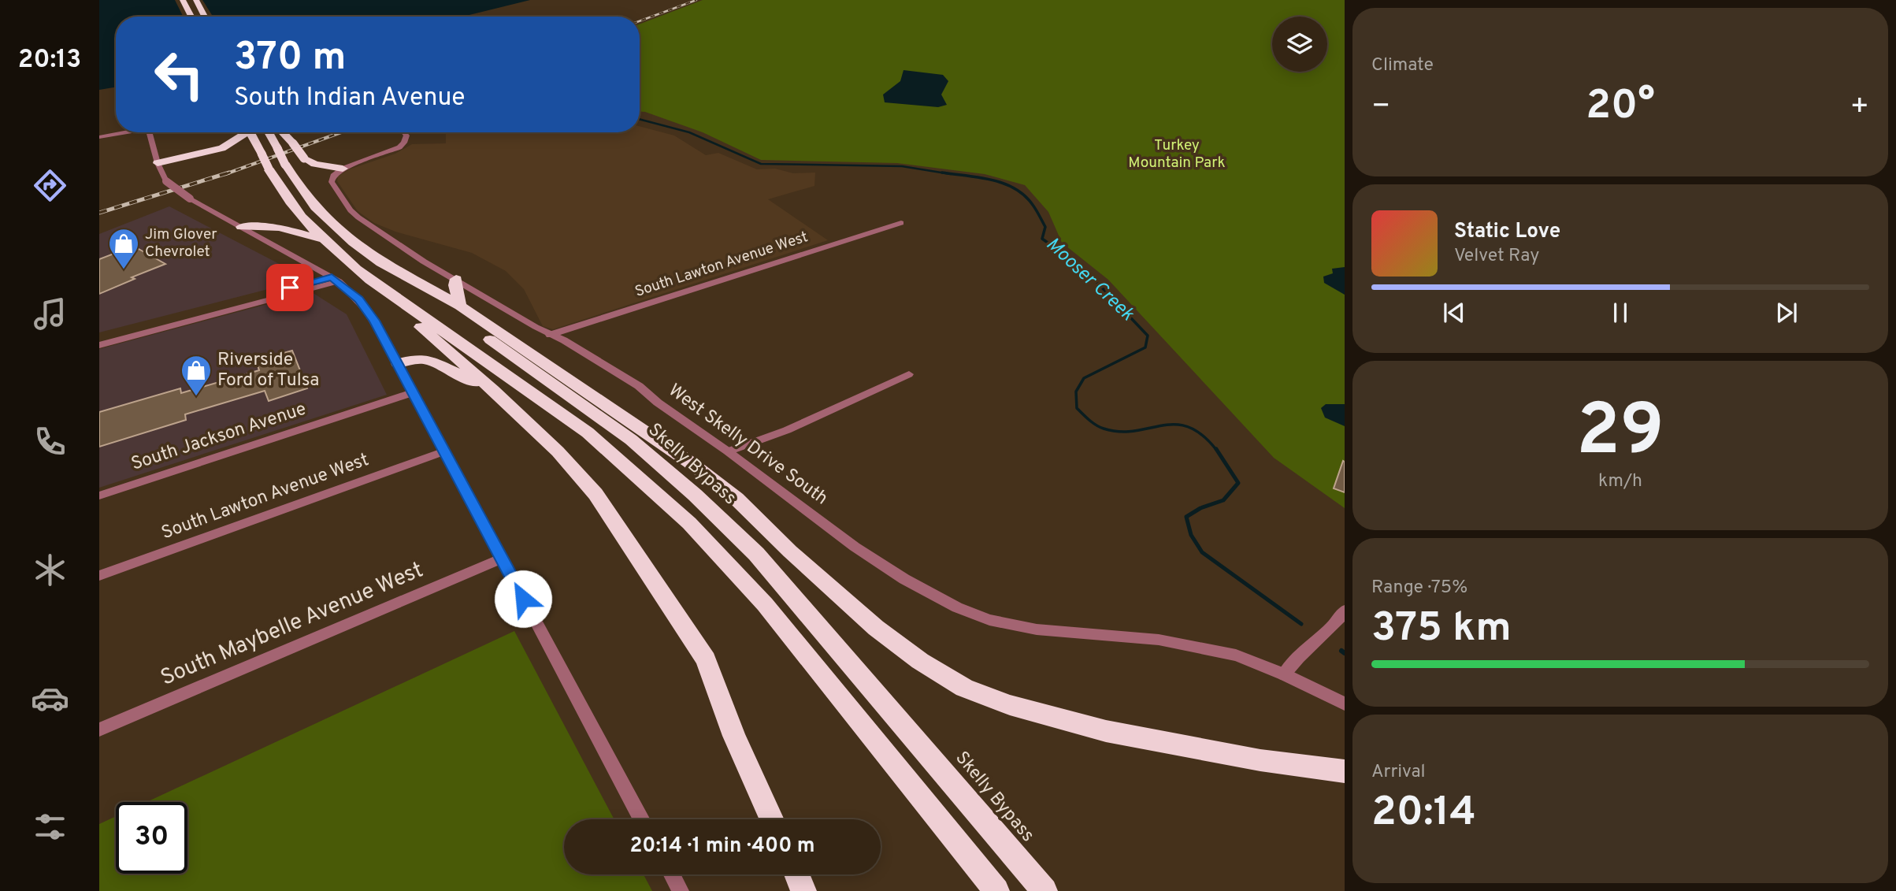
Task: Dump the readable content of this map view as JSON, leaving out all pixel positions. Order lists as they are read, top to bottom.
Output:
{
  "streets": {
    "highway": ["Skelly Bypass"],
    "street": [
      "South Lawton Avenue West",
      "South Jackson Avenue",
      "West Skelly Drive South",
      "South Maybelle Avenue West"
    ]
  },
  "crossings": [
    ["South Lawton Avenue West", "West Skelly Drive South"]
  ],
  "water": ["Mooser Creek"],
  "parks": ["Turkey Mountain Park"],
  "places": {
    "shop": ["Jim Glover Chevrolet", "Riverside Ford of Tulsa"]
  },
  "page": {
    "tabs": "20:13",
    "tile": [
      "Climate",
      ["29", "km/h"],
      ["Range · 75%", "375 km"],
      ["Arrival", "20:14"]
    ],
    "turn": ["370 m", "South Indian Avenue"],
    "heat": ["−", "20°", "+"],
    "song": ["Static Love", "Velvet Ray"],
    "limit": "30",
    "trip": "20:14 · 1 min · 400 m"
  }
}
